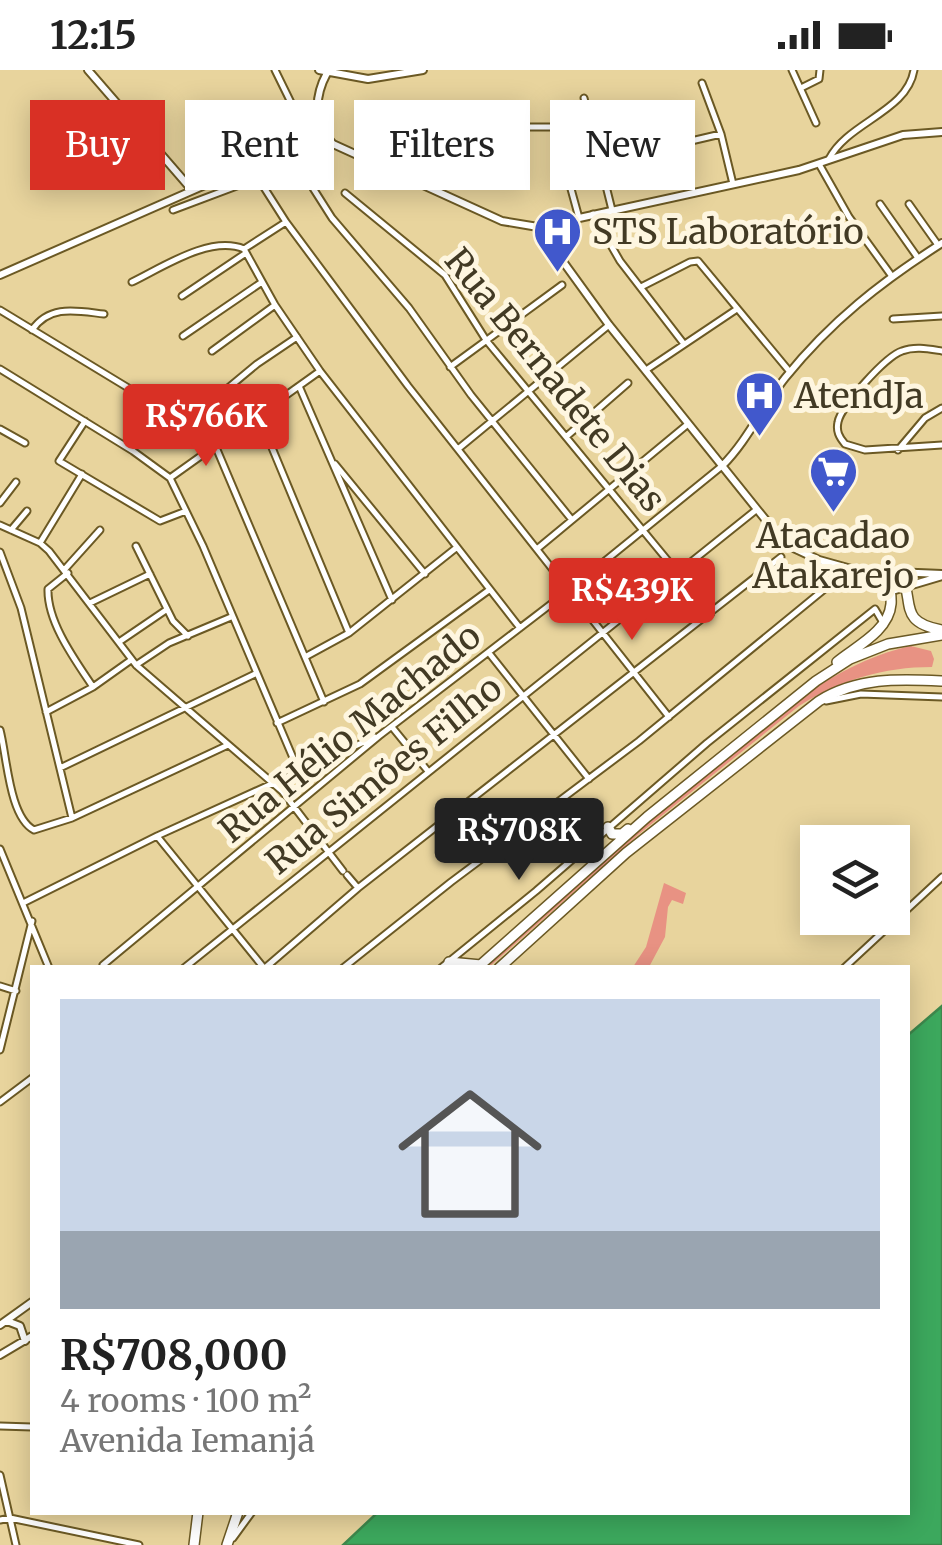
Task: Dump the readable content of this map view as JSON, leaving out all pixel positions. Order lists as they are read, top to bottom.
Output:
{
  "streets": {
    "street": ["Rua Bernadete Dias", "Rua Hélio Machado", "Rua Simões Filho"]
  },
  "crossings": [
    ["Rua Bernadete Dias", "Rua Hélio Machado"],
    ["Rua Bernadete Dias", "Rua Simões Filho"]
  ],
  "places": {
    "hospital": ["STS Laboratório", "AtendJa"],
    "supermarket": ["Atacadao Atakarejo"]
  },
  "page": {
    "status": "12:15",
    "chip": [
      "Buy",
      "Rent",
      "Filters",
      "New"
    ],
    "price": ["R$766K", "R$439K", "R$708K"],
    "list": [
      {
        "name": "R$708,000",
        "note": "4 rooms · 100 m² · Avenida Iemanjá"
      }
    ]
  }
}
